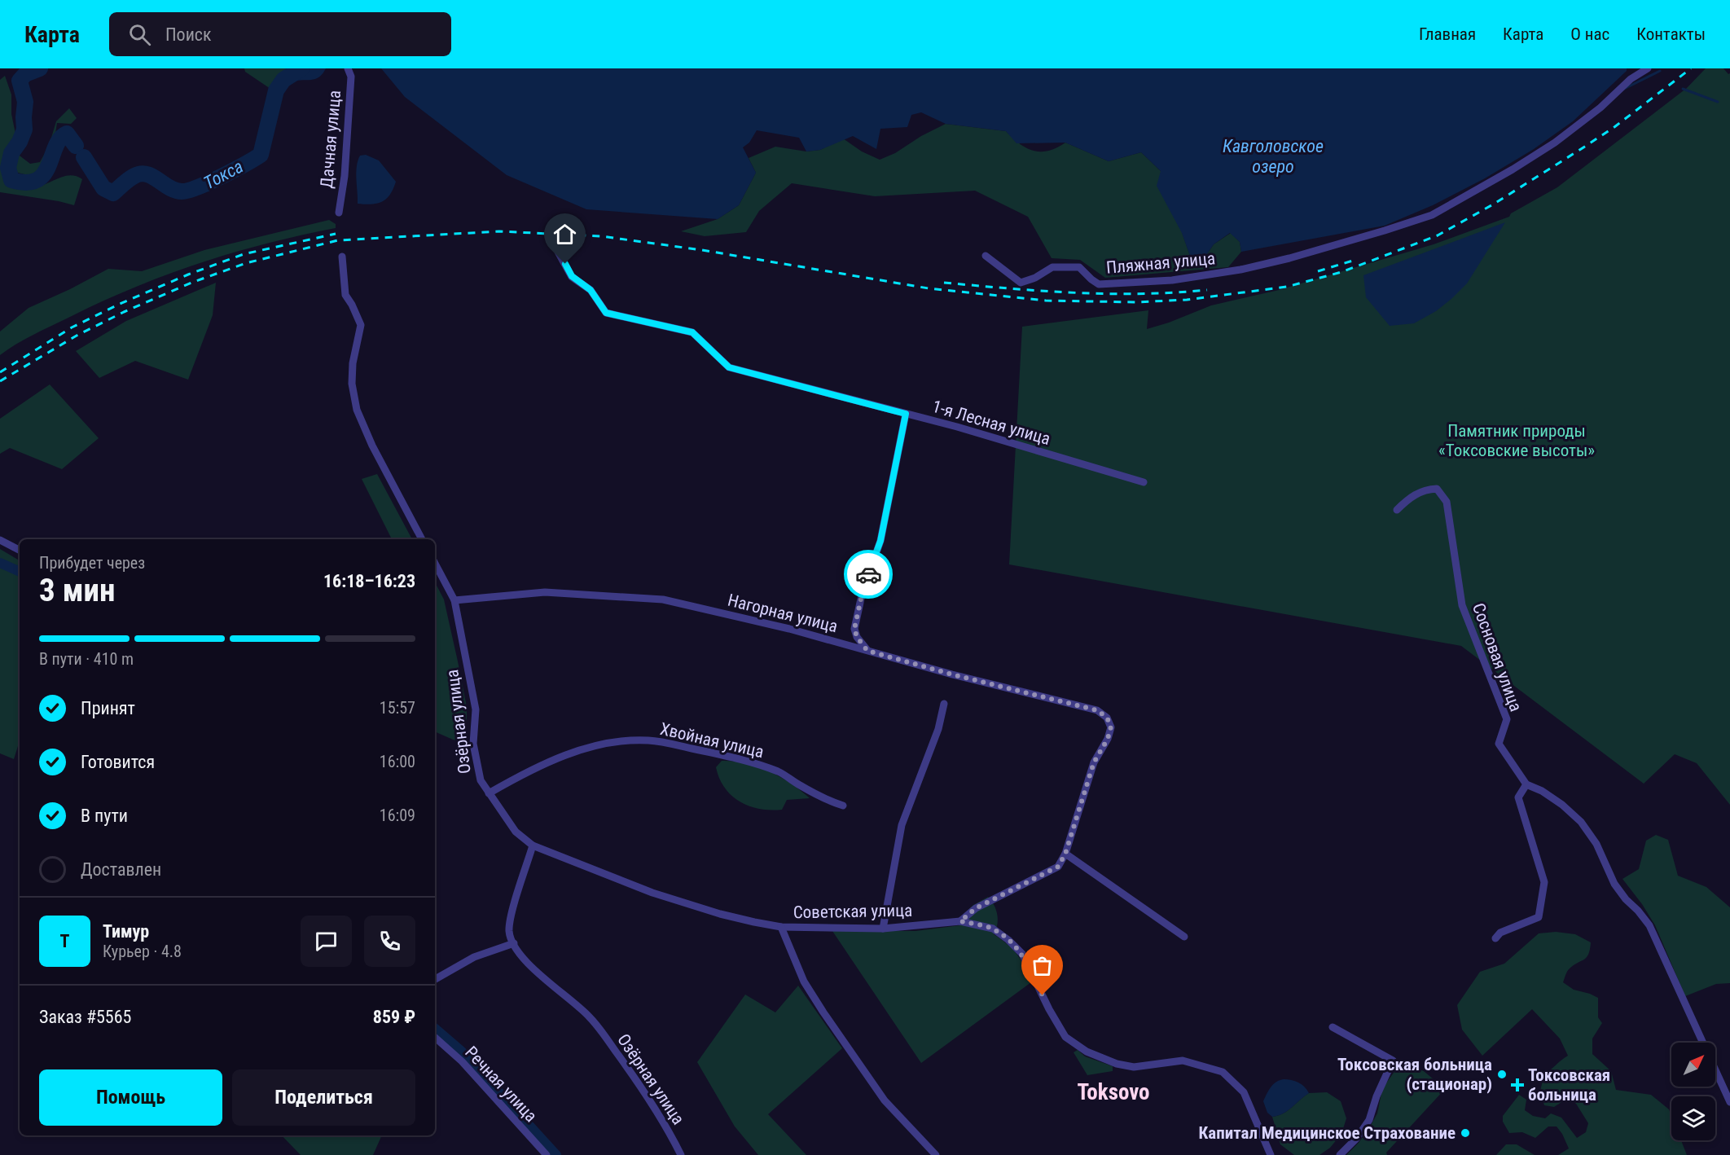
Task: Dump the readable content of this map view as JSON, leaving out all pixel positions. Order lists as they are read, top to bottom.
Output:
{
  "streets": {
    "street": [
      "Дачная улица",
      "Пляжная улица",
      "1-я Лесная улица",
      "Нагорная улица",
      "Сосновая улица",
      "Озёрная улица",
      "Хвойная улица",
      "Советская улица",
      "Речная улица"
    ]
  },
  "crossings": [
    ["Нагорная улица", "Озёрная улица"],
    ["Озёрная улица", "Хвойная улица"],
    ["Озёрная улица", "Советская улица"]
  ],
  "districts": ["Toksovo"],
  "water": ["Кавголовское озеро", "Токса"],
  "parks": ["Памятник природы «Токсовские высоты»"],
  "places": {
    "other": ["Токсовская больница (стационар)", "Капитал Медицинское Страхование"],
    "health": ["Токсовская больница"]
  },
  "north": "top right",
  "page": {
    "header": "Карта",
    "search": "Поиск",
    "nav": [
      "Главная",
      "Карта",
      "О нас",
      "Контакты"
    ],
    "heading": ["3 мин", "Прибудет через", "16:18–16:23"],
    "panel": [
      "Тимур",
      "Курьер · 4.8",
      "Заказ #5565",
      "859 ₽"
    ],
    "bar": "В пути · 410 m",
    "list": [
      ["Принят", "15:57"],
      ["Готовится", "16:00"],
      ["В пути", "16:09"],
      "Доставлен"
    ],
    "round": "Т",
    "buttons": ["Помощь", "Поделиться"]
  }
}
